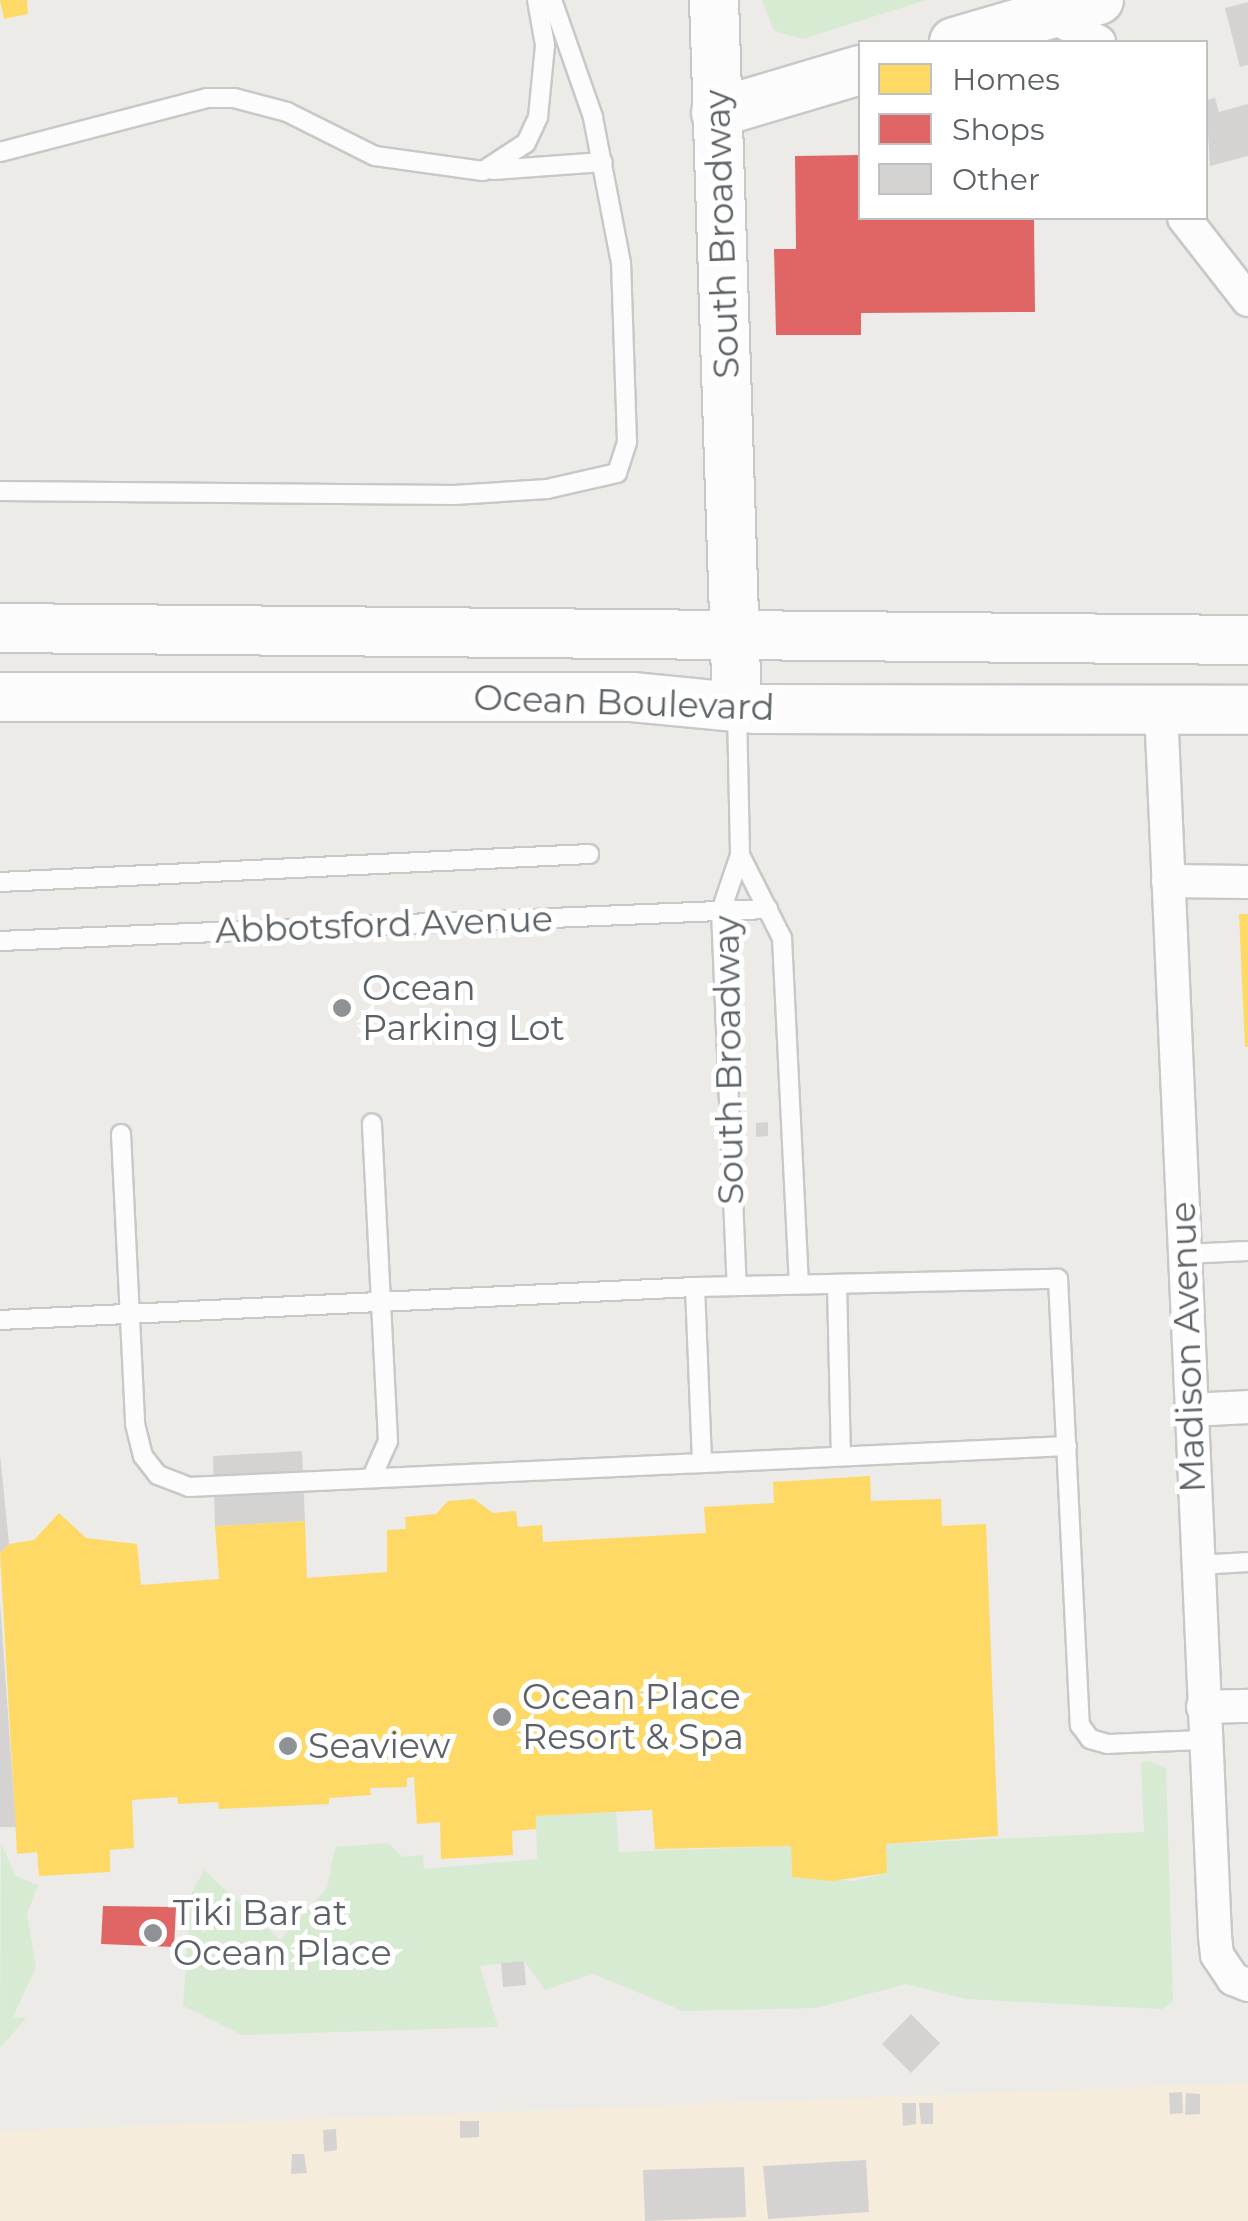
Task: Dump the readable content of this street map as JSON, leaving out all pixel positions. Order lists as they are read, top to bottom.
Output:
{
  "streets": {
    "main road": ["South Broadway", "Ocean Boulevard"],
    "street": ["Madison Avenue"],
    "lane": ["Abbotsford Avenue"]
  },
  "crossings": [
    ["South Broadway", "Ocean Boulevard"],
    ["South Broadway", "Abbotsford Avenue"],
    ["Ocean Boulevard", "Madison Avenue"]
  ],
  "places": [
    "Ocean Parking Lot",
    "Ocean Place Resort & Spa",
    "Seaview",
    "Tiki Bar at Ocean Place"
  ],
  "legend": ["Homes", "Shops", "Other"]
}
